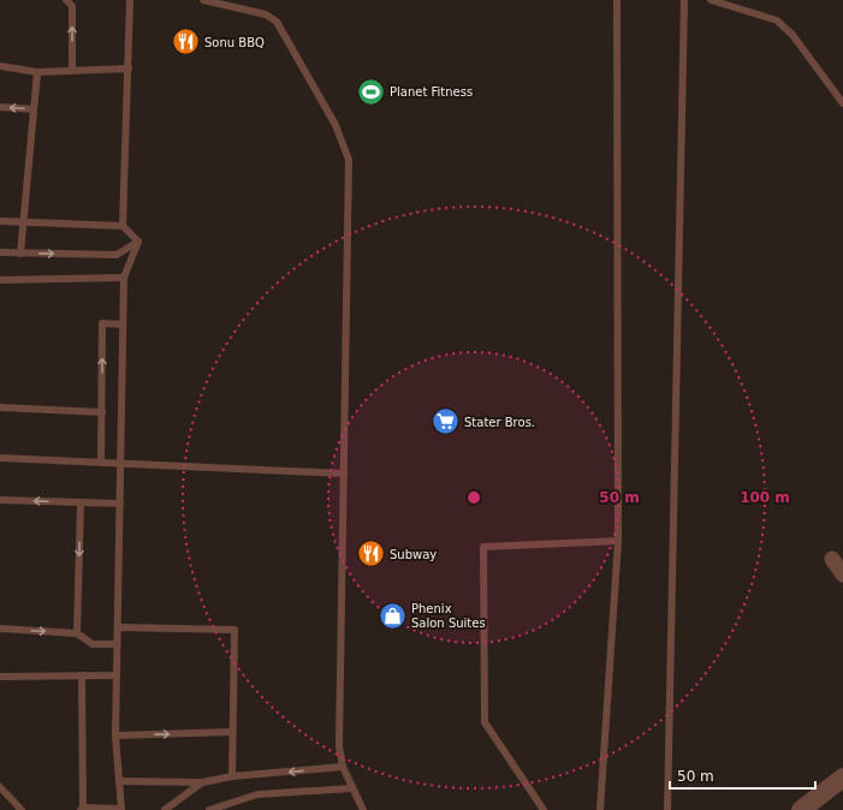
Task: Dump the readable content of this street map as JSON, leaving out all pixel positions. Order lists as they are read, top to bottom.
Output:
{
  "places": {
    "restaurant": ["Sonu BBQ", "Subway"],
    "sports": ["Planet Fitness"],
    "supermarket": ["Stater Bros."],
    "shop": ["Phenix Salon Suites"]
  },
  "scale_bar": "50 m",
  "rings": ["50 m", "100 m"]
}
